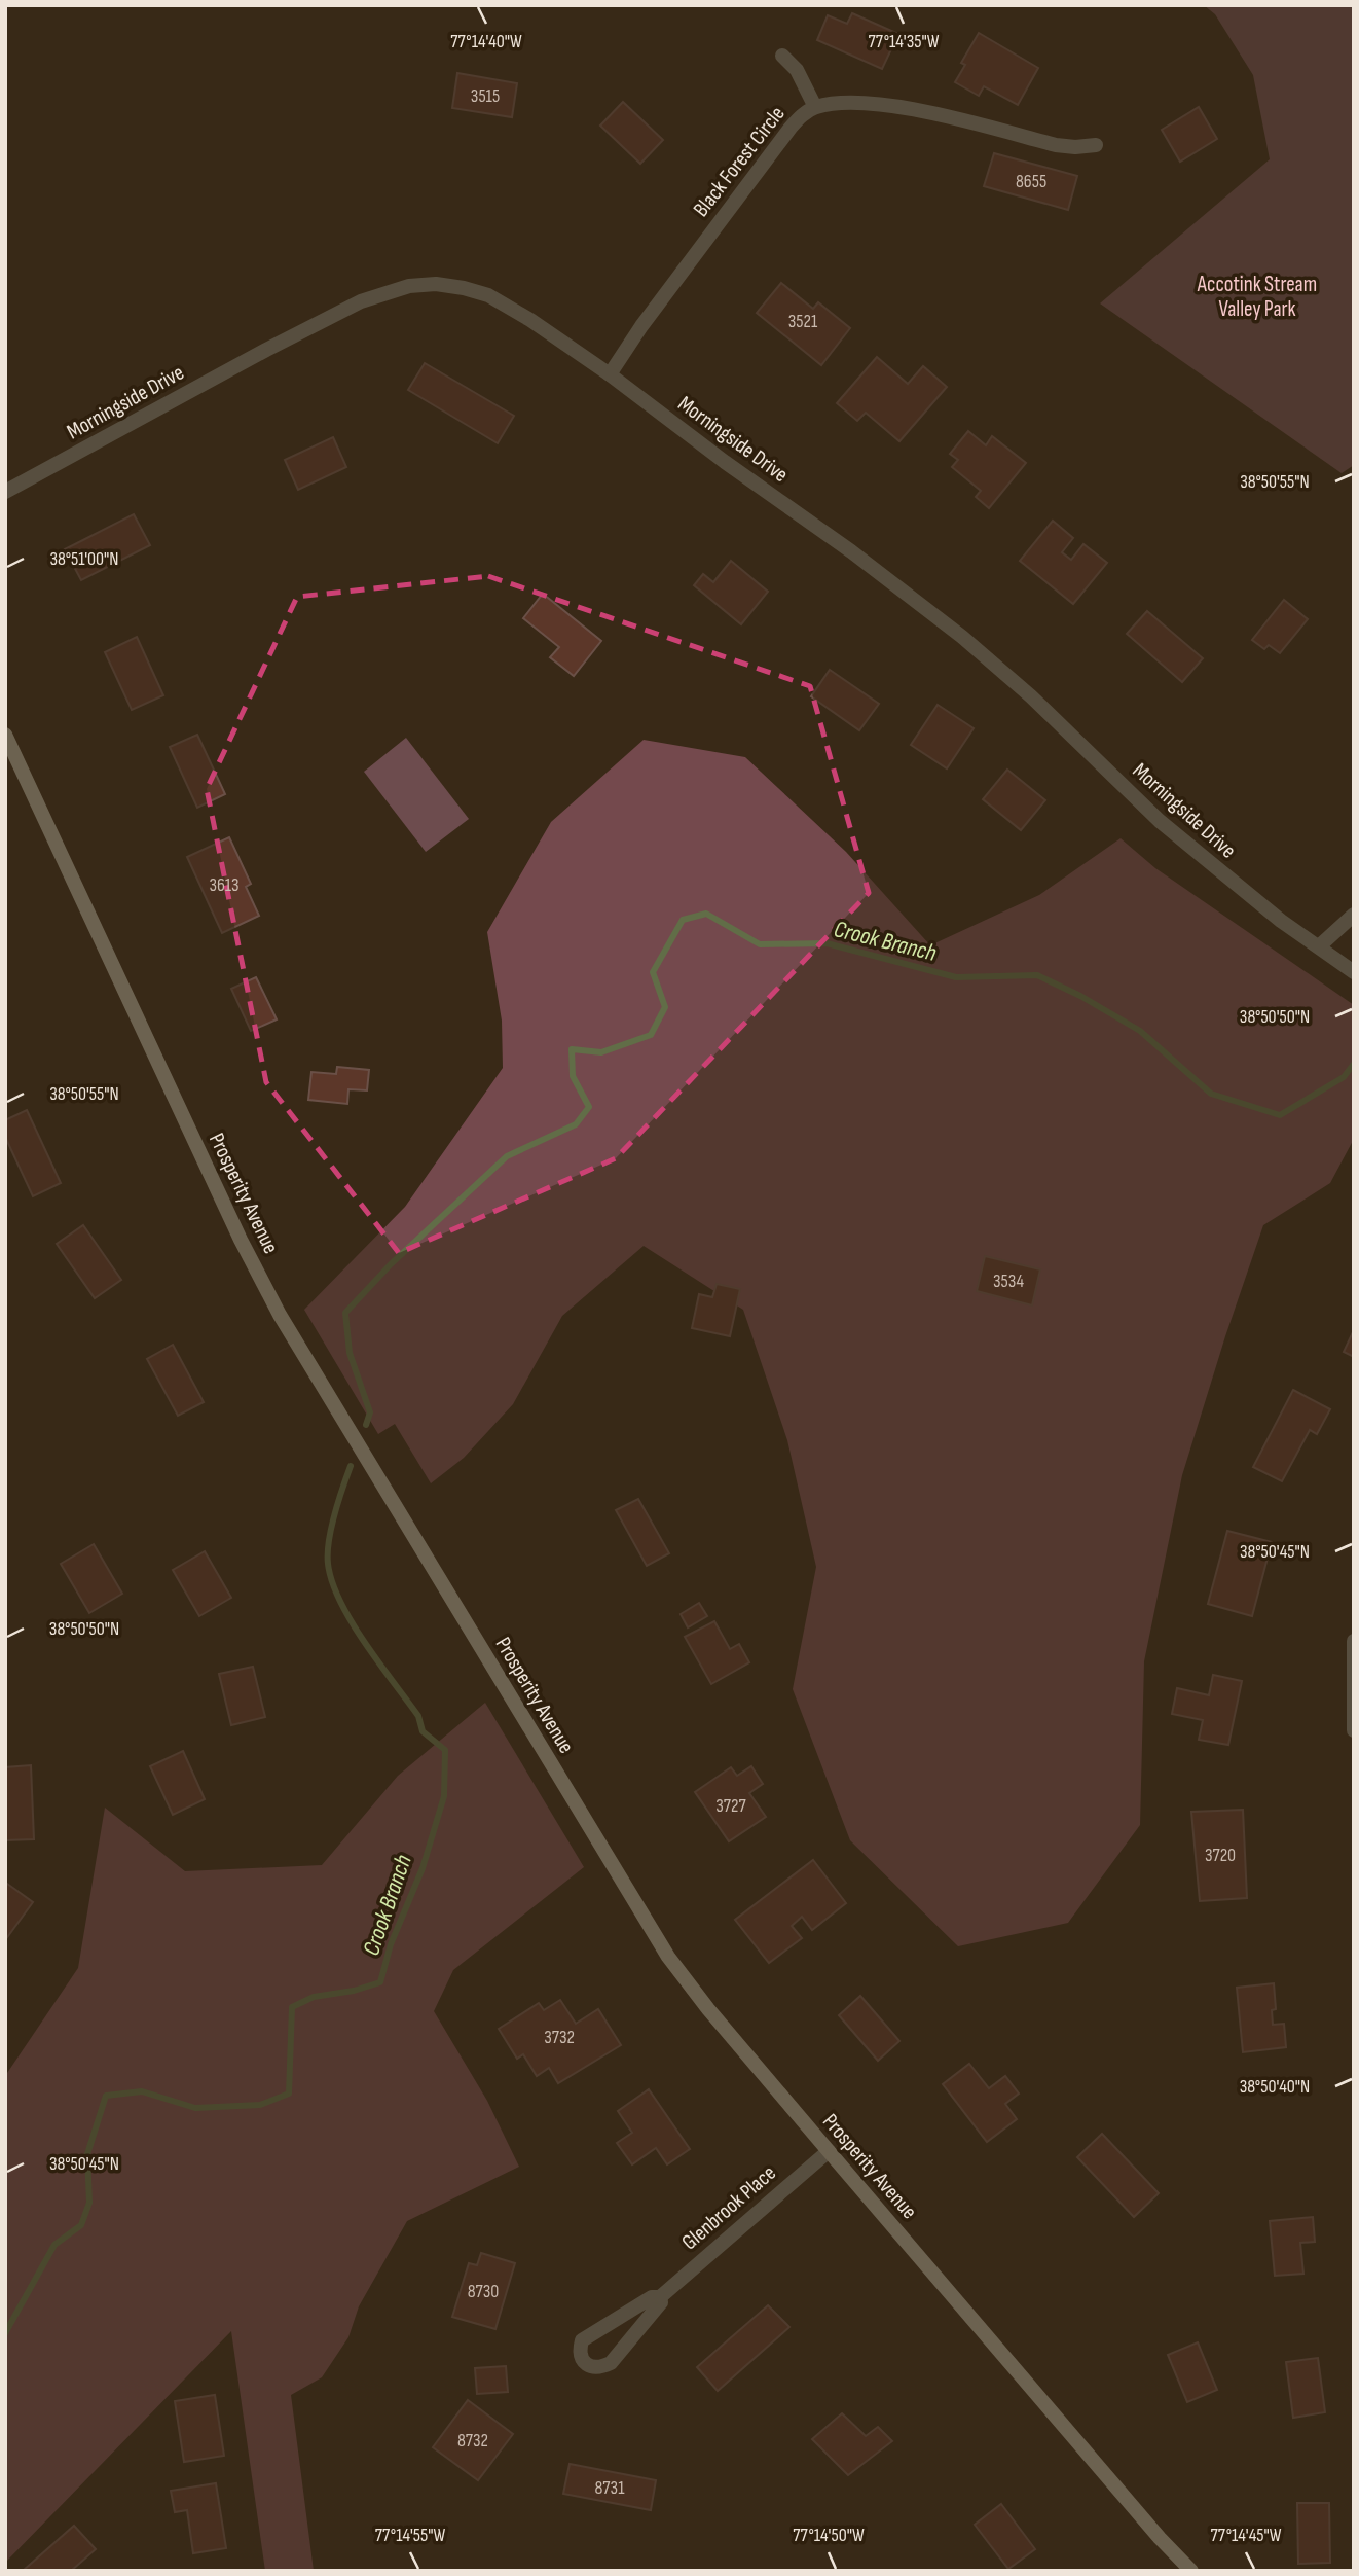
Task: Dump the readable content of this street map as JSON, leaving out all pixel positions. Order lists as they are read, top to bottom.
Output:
{
  "streets": {
    "main road": ["Prosperity Avenue"],
    "street": ["Black Forest Circle", "Morningside Drive", "Glenbrook Place"]
  },
  "crossings": [
    ["Black Forest Circle", "Morningside Drive"],
    ["Prosperity Avenue", "Glenbrook Place"]
  ],
  "water": ["Crook Branch"],
  "parks": ["Accotink Stream Valley Park"],
  "house_numbers": [
    "3515",
    "8655",
    "3521",
    "3613",
    "3534",
    "3727",
    "3720",
    "3732",
    "8730",
    "8732",
    "8731"
  ],
  "coordinates": [
    "77°14'40\"W",
    "77°14'35\"W",
    "38°50'55\"N",
    "38°51'00\"N",
    "38°50'50\"N",
    "38°50'45\"N",
    "38°50'40\"N",
    "77°14'55\"W",
    "77°14'50\"W",
    "77°14'45\"W"
  ]
}
